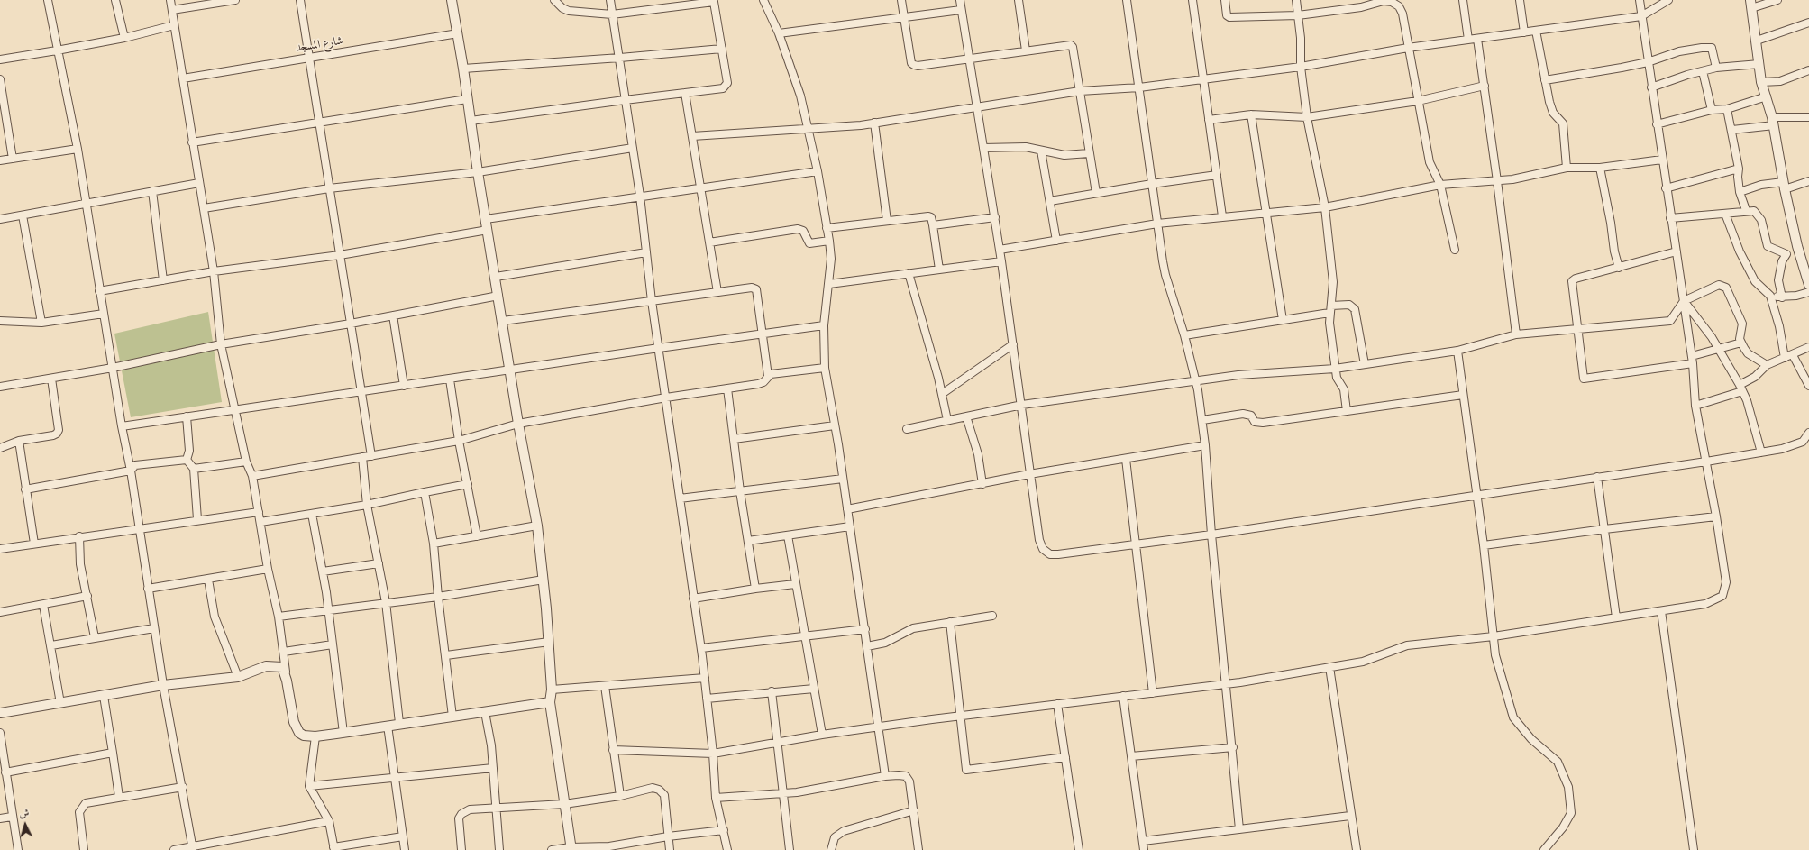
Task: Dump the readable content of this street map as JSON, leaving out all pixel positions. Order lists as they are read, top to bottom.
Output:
{
  "streets": {
    "street": ["شارع المسجد"]
  },
  "north": "top"
}
